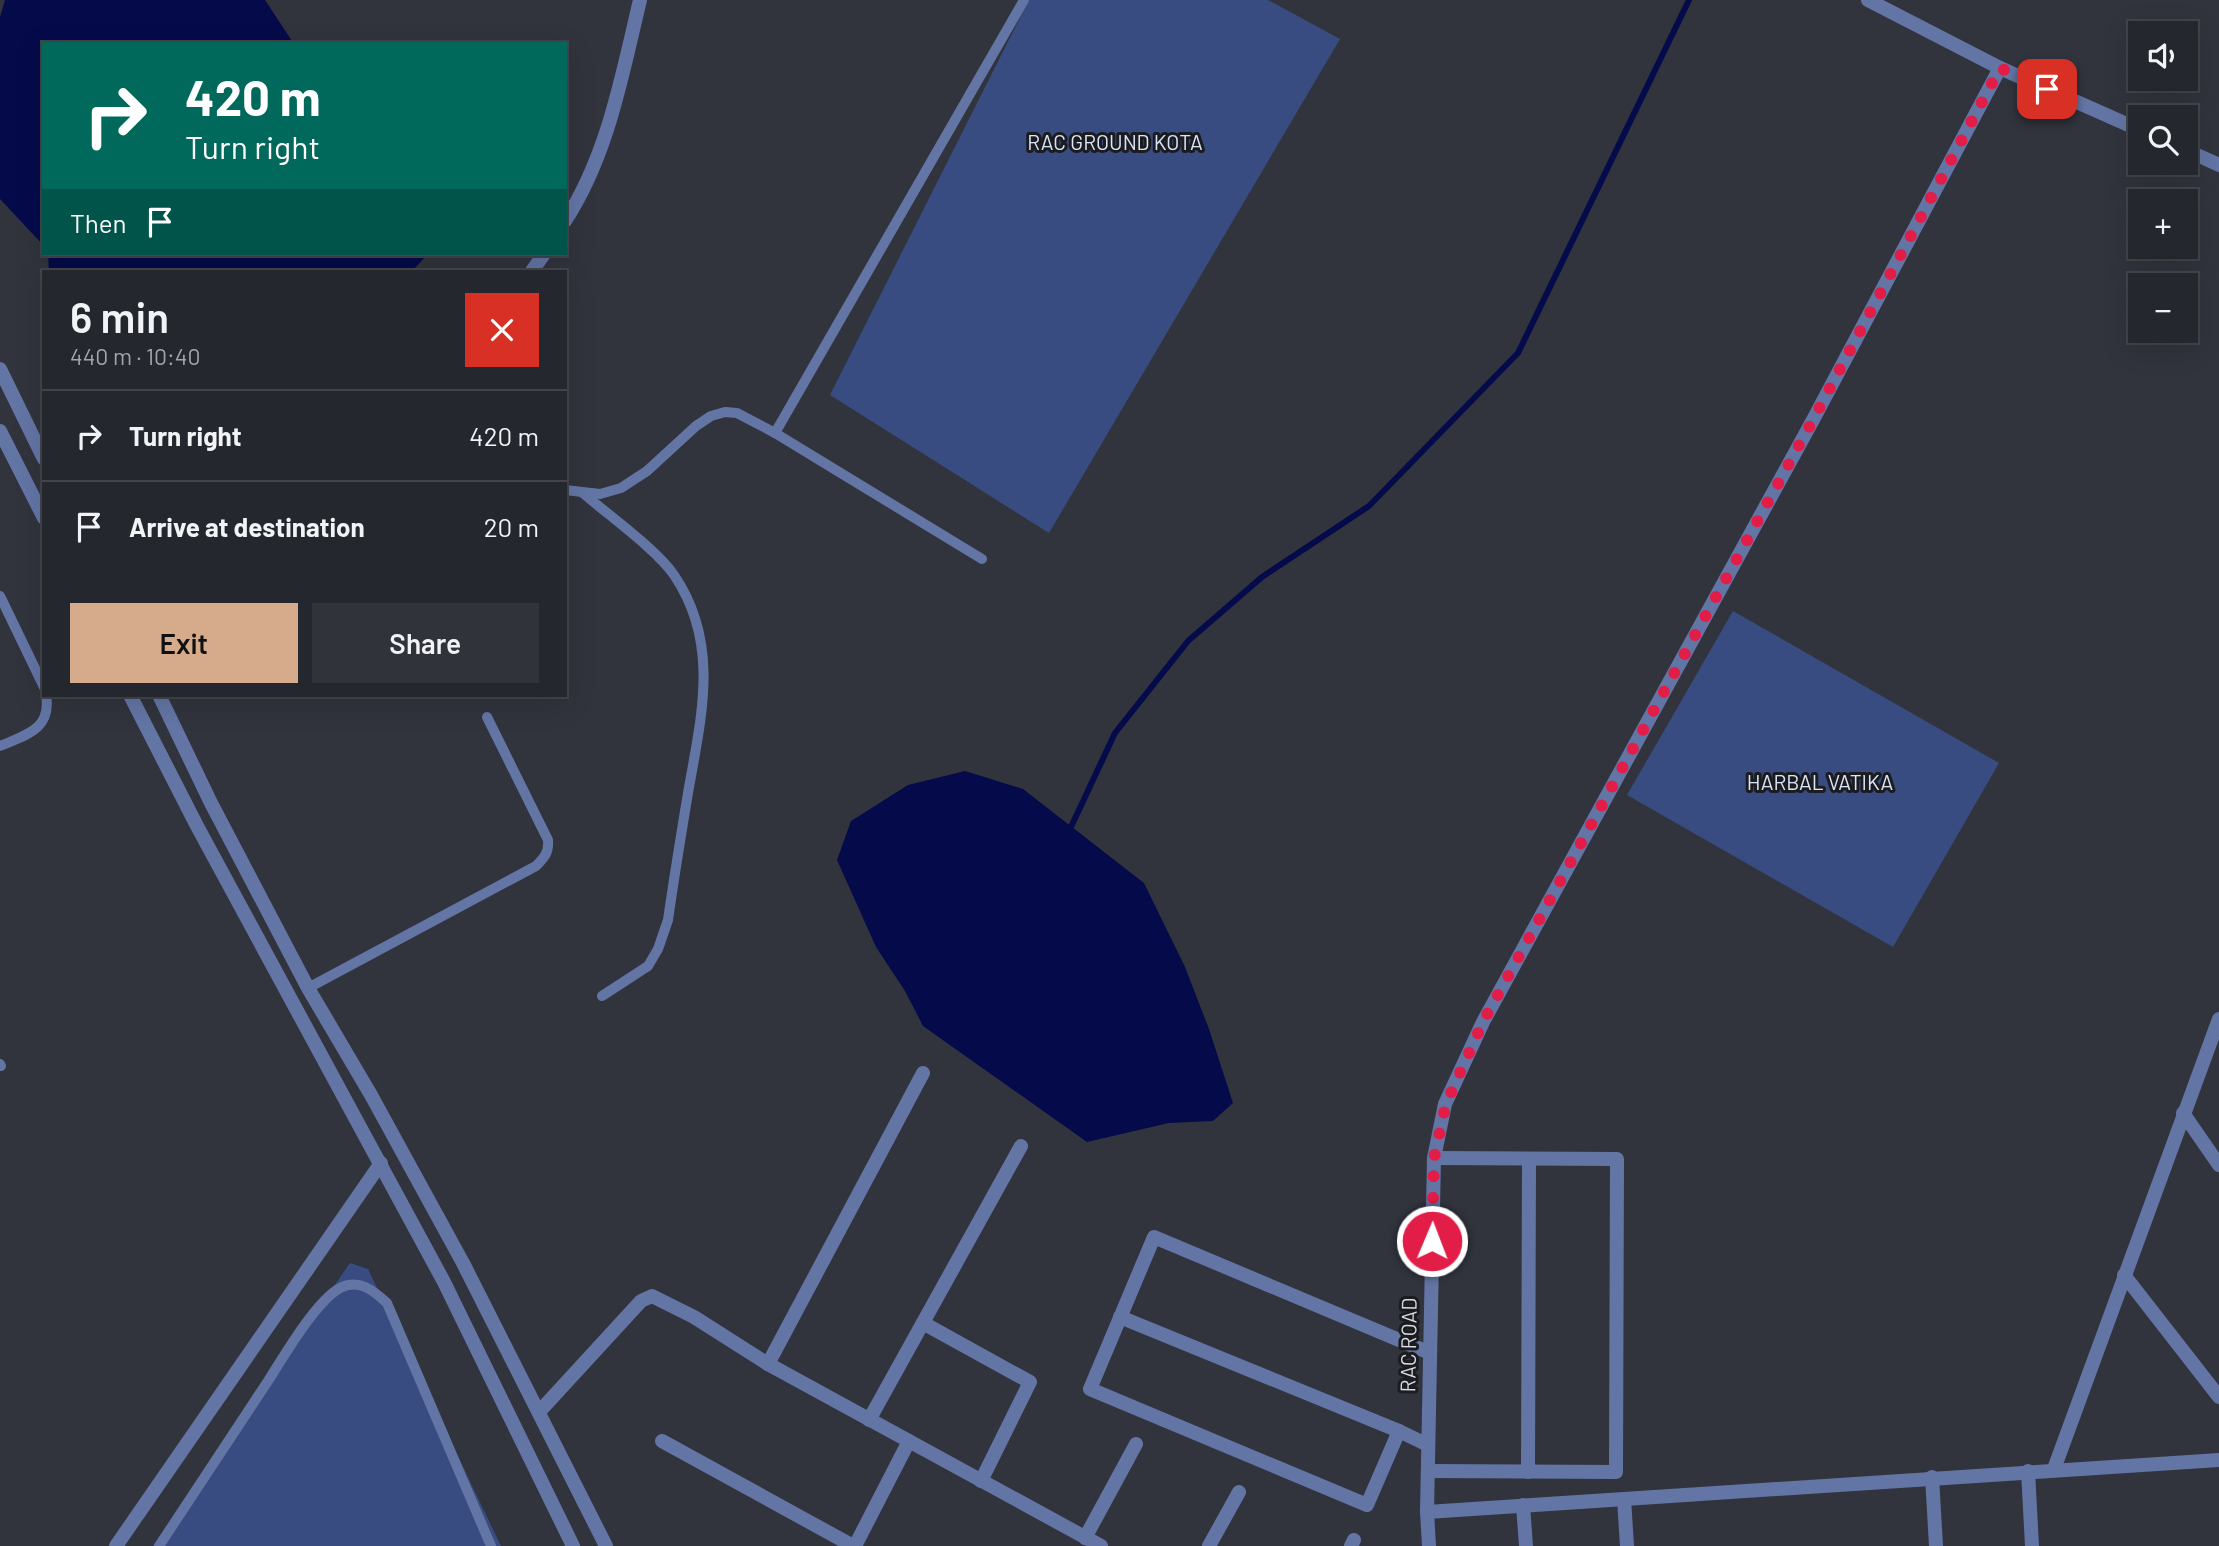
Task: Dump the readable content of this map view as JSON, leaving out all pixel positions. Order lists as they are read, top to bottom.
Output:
{
  "streets": {
    "street": ["RAC ROAD"]
  },
  "parks": ["RAC GROUND KOTA", "HARBAL VATIKA"],
  "page": {
    "map_buttons": ["+", "−"],
    "turn": ["420 m", "Turn right"],
    "then": "Then",
    "heading": ["6 min", "440 m · 10:40"],
    "list": [
      {
        "name": "Turn right",
        "value": "420 m"
      },
      {
        "name": "Arrive at destination",
        "value": "20 m"
      }
    ],
    "buttons": ["Exit", "Share"]
  }
}
